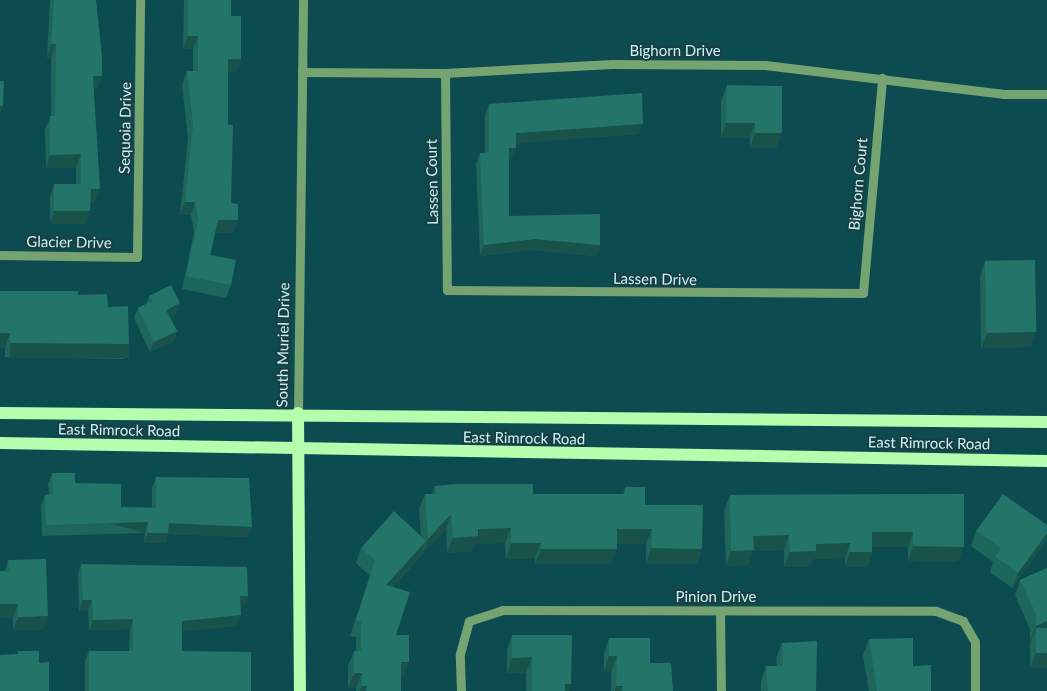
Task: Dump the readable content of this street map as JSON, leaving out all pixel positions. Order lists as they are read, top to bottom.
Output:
{
  "streets": {
    "main road": ["South Muriel Drive", "East Rimrock Road"],
    "street": [
      "Bighorn Drive",
      "Sequoia Drive",
      "Lassen Court",
      "Bighorn Court",
      "Glacier Drive",
      "Lassen Drive",
      "Pinion Drive"
    ]
  },
  "crossings": [
    ["Bighorn Drive", "Lassen Court"],
    ["Bighorn Drive", "Bighorn Court"],
    ["Bighorn Drive", "South Muriel Drive"],
    ["Sequoia Drive", "Glacier Drive"],
    ["Lassen Court", "Lassen Drive"],
    ["Bighorn Court", "Lassen Drive"],
    ["South Muriel Drive", "East Rimrock Road"]
  ]
}
